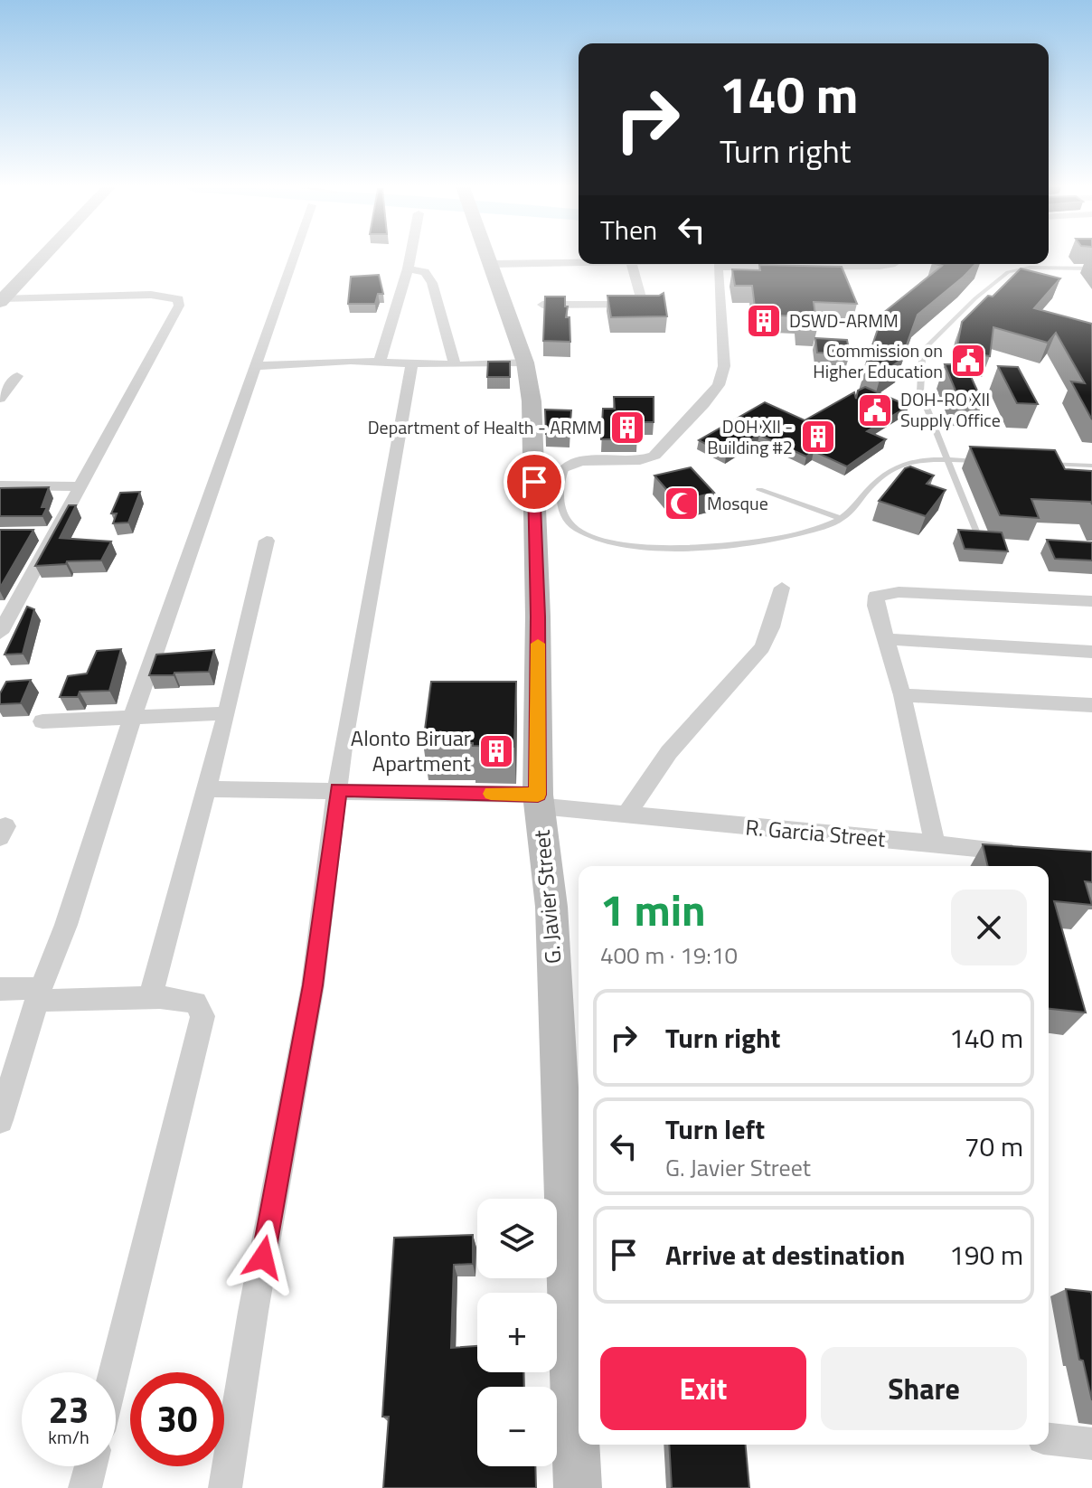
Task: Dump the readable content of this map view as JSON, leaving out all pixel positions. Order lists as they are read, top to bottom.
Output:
{
  "streets": {
    "street": ["R. Garcia Street", "G. Javier Street"]
  },
  "crossings": [
    ["R. Garcia Street", "G. Javier Street"]
  ],
  "places": {
    "building": [
      "DSWD-ARMM",
      "Department of Health - ARMM",
      "DOH XII - Building #2",
      "Alonto Biruar Apartment"
    ],
    "public building": ["Commission on Higher Education", "DOH-RO XII Supply Office"],
    "mosque": ["Mosque"]
  },
  "page": {
    "turn": ["140 m", "Turn right"],
    "then": "Then",
    "heading": ["1 min", "400 m · 19:10"],
    "list": [
      {
        "name": "Turn right",
        "value": "140 m"
      },
      {
        "name": "Turn left",
        "note": "G. Javier Street",
        "value": "70 m"
      },
      {
        "name": "Arrive at destination",
        "value": "190 m"
      }
    ],
    "map_buttons": ["+", "−"],
    "buttons": ["Exit", "Share"],
    "speed": "23 km/h",
    "limit": "30"
  }
}
